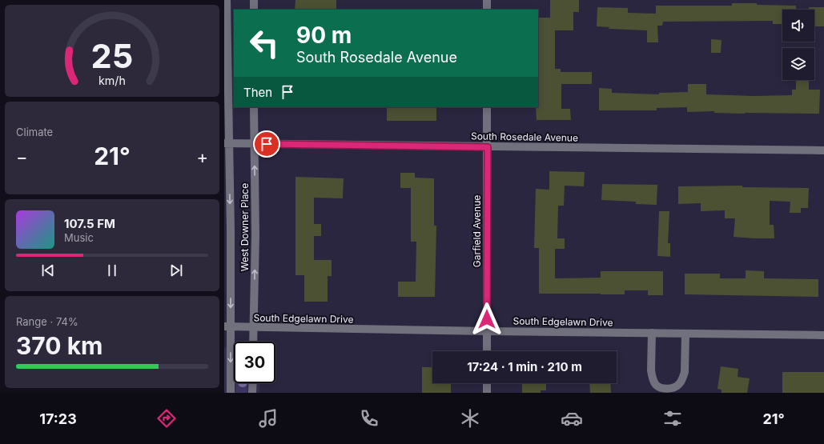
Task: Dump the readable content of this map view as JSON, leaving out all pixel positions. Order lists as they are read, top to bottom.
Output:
{
  "streets": {
    "street": [
      "South Rosedale Avenue",
      "West Downer Place",
      "Garfield Avenue",
      "South Edgelawn Drive"
    ]
  },
  "crossings": [
    ["South Rosedale Avenue", "West Downer Place"],
    ["South Rosedale Avenue", "Garfield Avenue"],
    ["West Downer Place", "South Edgelawn Drive"],
    ["Garfield Avenue", "South Edgelawn Drive"]
  ],
  "page": {
    "turn": ["90 m", "South Rosedale Avenue"],
    "then": "Then",
    "tile": [
      "Climate",
      ["Range · 74%", "370 km"]
    ],
    "heat": ["−", "21°", "+"],
    "song": ["107.5 FM", "Music"],
    "limit": "30",
    "trip": "17:24 · 1 min · 210 m",
    "tabs": ["17:23", "21°"],
    "gauge": ["25", "km/h"]
  }
}
